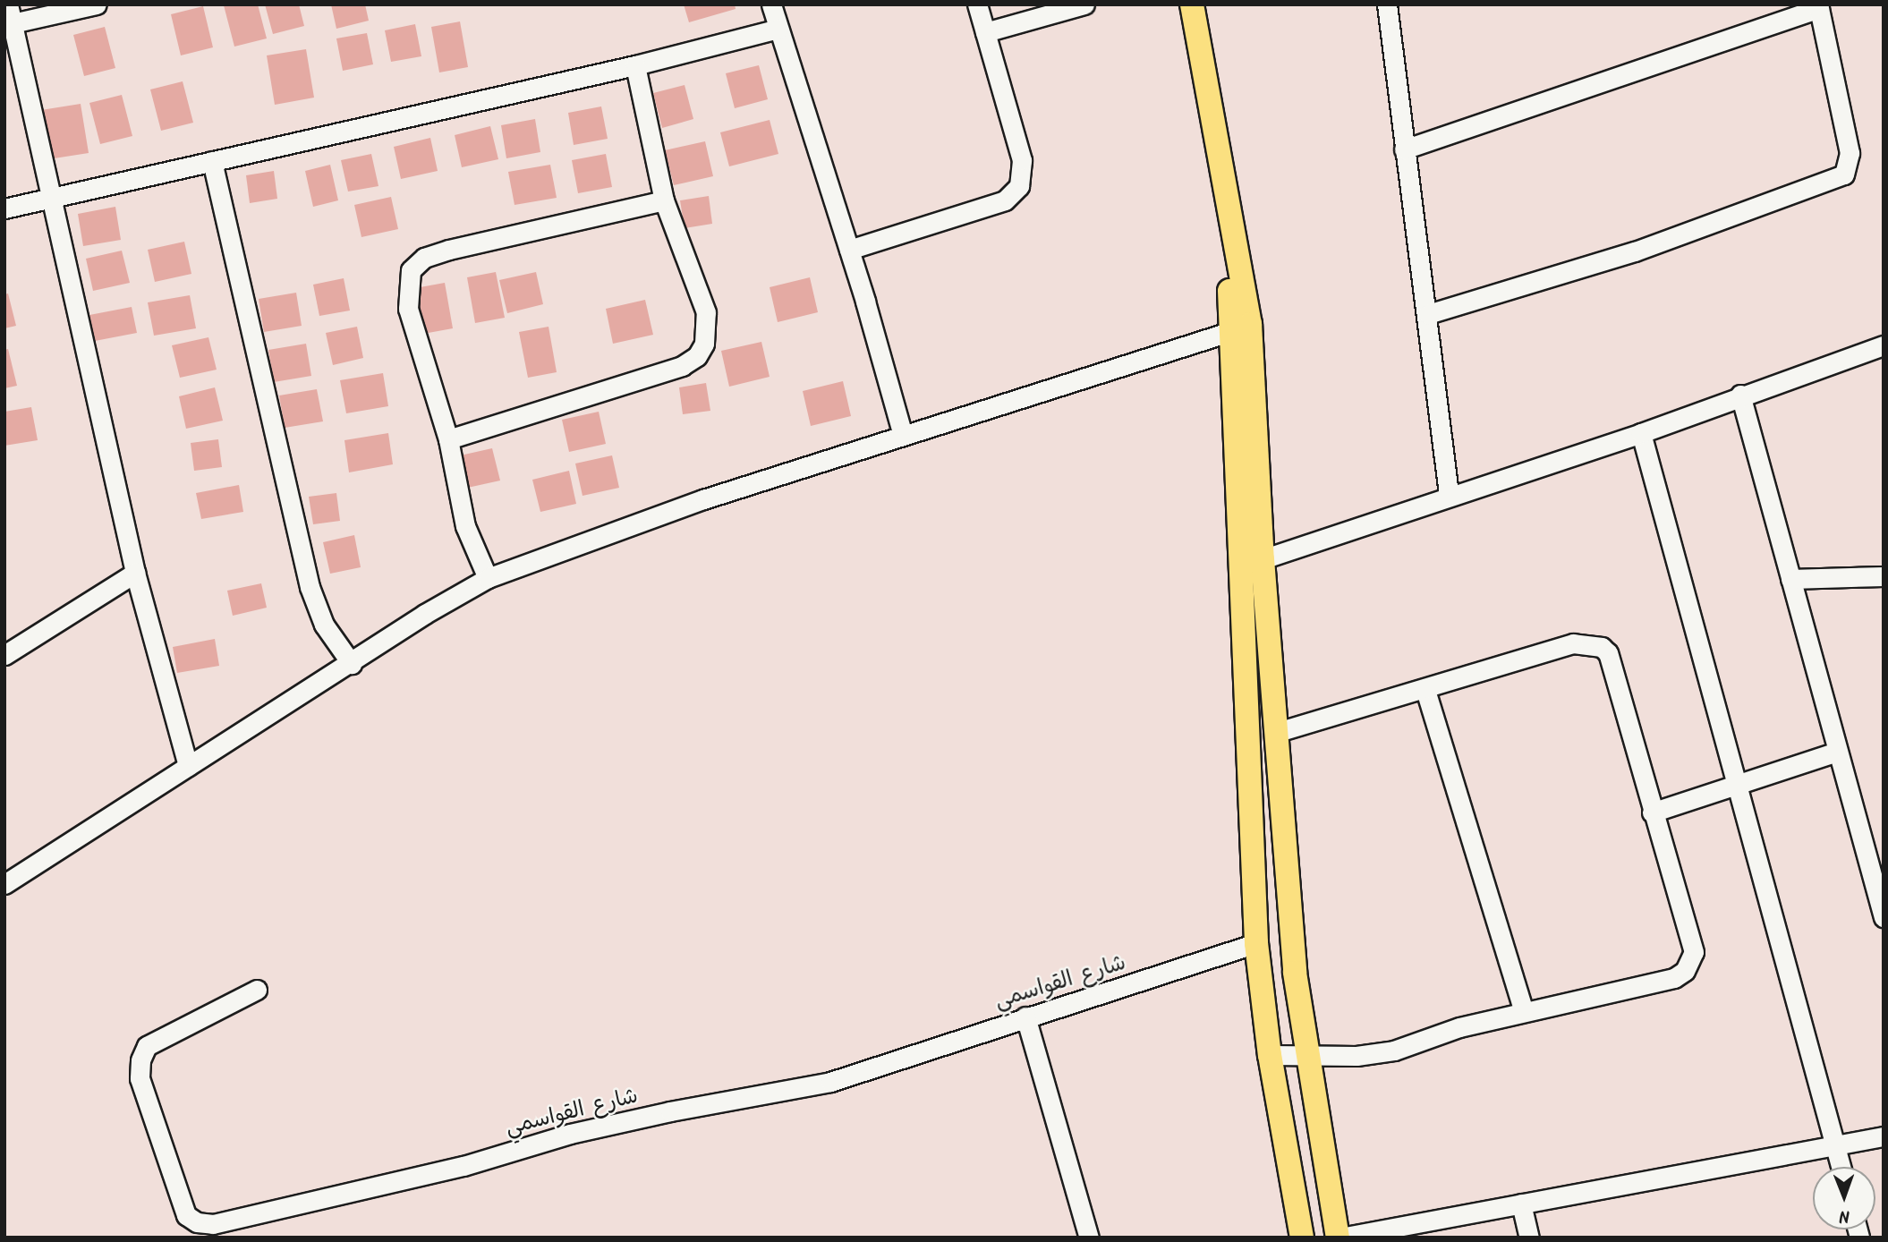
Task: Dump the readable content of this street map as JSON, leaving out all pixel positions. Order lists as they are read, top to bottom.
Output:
{
  "streets": {
    "street": ["شارع القواسمي"]
  },
  "north": "bottom"
}
